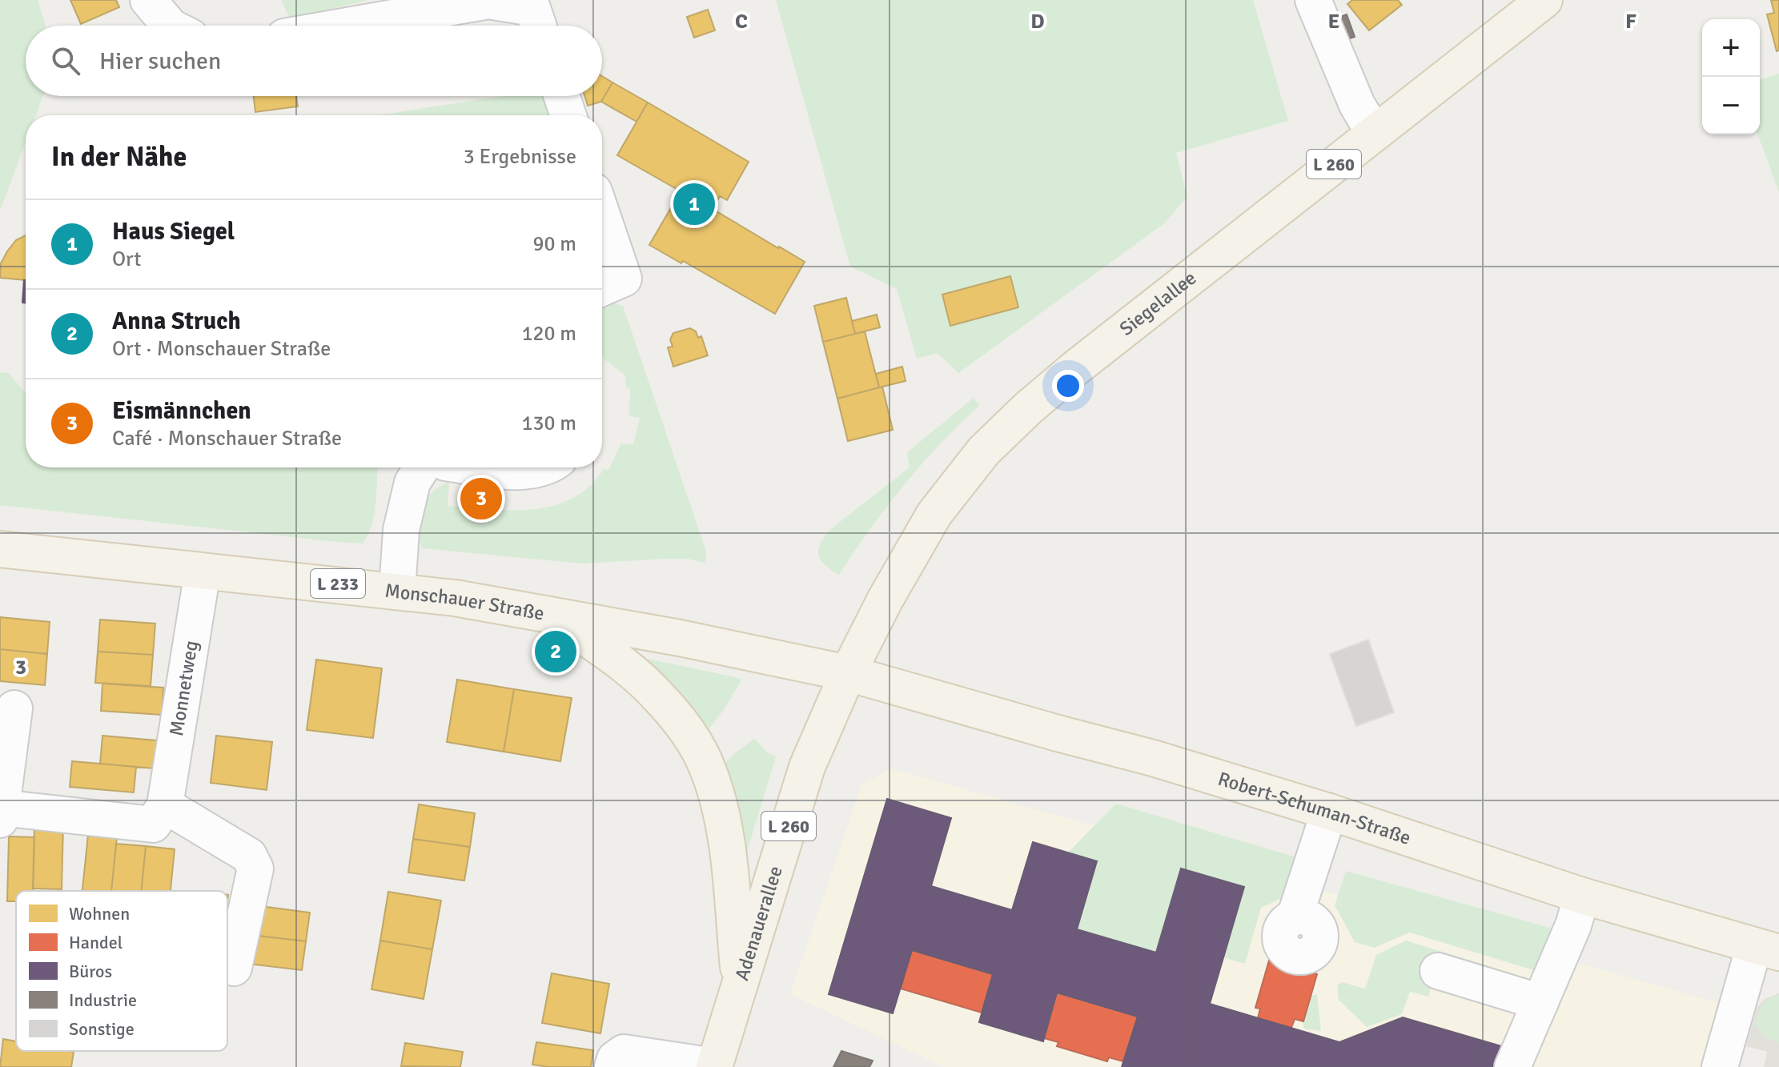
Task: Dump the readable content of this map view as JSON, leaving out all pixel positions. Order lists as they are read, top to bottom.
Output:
{
  "streets": {
    "main road": [
      "L 260",
      "Siegelallee",
      "L 233",
      "Monschauer Straße",
      "Robert-Schuman-Straße",
      "Adenauerallee"
    ],
    "street": ["Monnetweg"]
  },
  "crossings": [
    ["Siegelallee", "Monschauer Straße"],
    ["Siegelallee", "Robert-Schuman-Straße"],
    ["Siegelallee", "Adenauerallee"],
    ["Monschauer Straße", "Monnetweg"],
    ["Monschauer Straße", "Robert-Schuman-Straße"],
    ["Monschauer Straße", "Adenauerallee"],
    ["Robert-Schuman-Straße", "Adenauerallee"]
  ],
  "legend": [
    "Wohnen",
    "Handel",
    "Büros",
    "Industrie",
    "Sonstige"
  ],
  "page": {
    "map_buttons": ["+", "−"],
    "search": "Hier suchen",
    "heading": ["In der Nähe", "3 Ergebnisse"],
    "pins": ["1", "3", "2"],
    "list": [
      {
        "mark": "1",
        "name": "Haus Siegel",
        "note": "Ort",
        "value": "90 m"
      },
      {
        "mark": "2",
        "name": "Anna Struch",
        "note": "Ort · Monschauer Straße",
        "value": "120 m"
      },
      {
        "mark": "3",
        "name": "Eismännchen",
        "note": "Café · Monschauer Straße",
        "value": "130 m"
      }
    ]
  },
  "grid": {
    "columns": [
      "C",
      "D",
      "E",
      "F"
    ],
    "rows": ["3"]
  }
}
